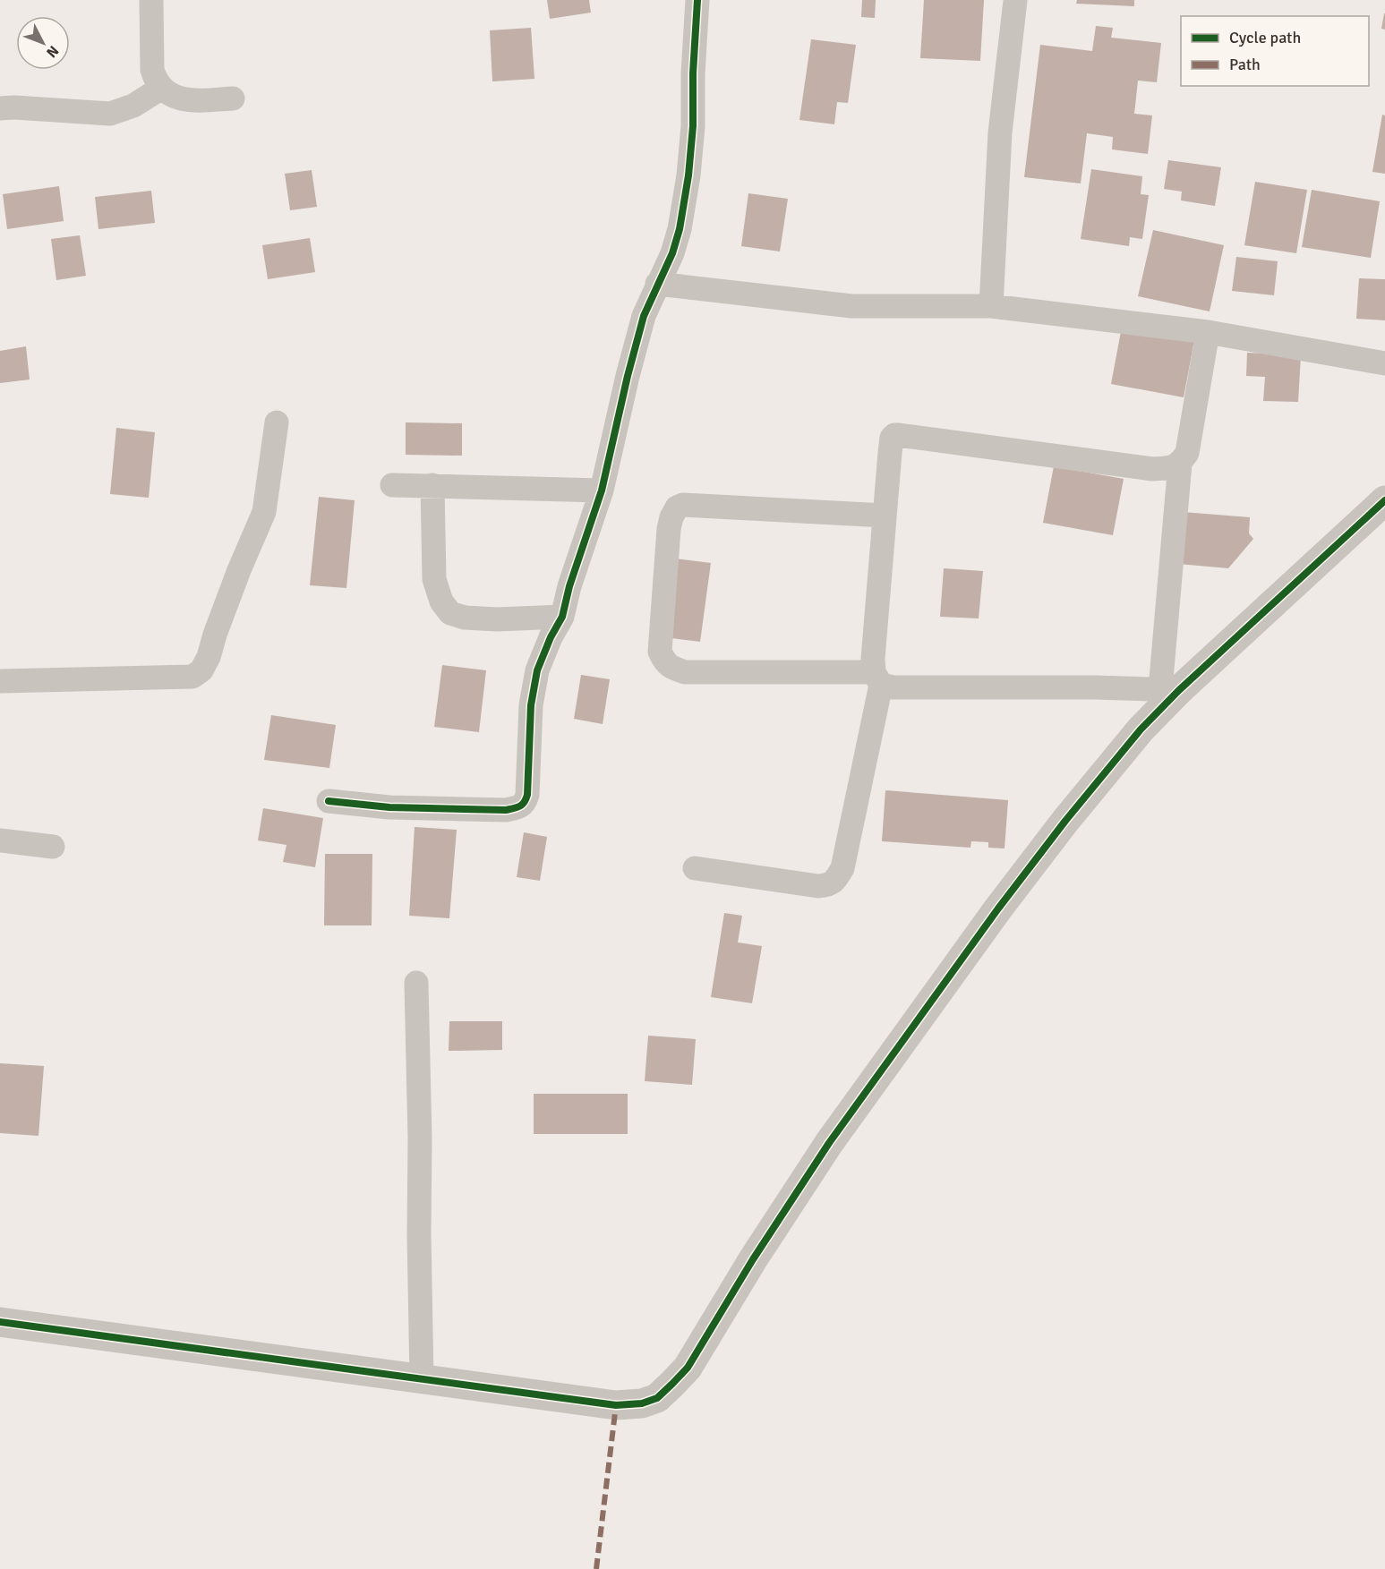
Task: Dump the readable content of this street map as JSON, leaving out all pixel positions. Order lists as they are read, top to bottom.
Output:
{
  "legend": ["Cycle path", "Path"],
  "north": "bottom right"
}
